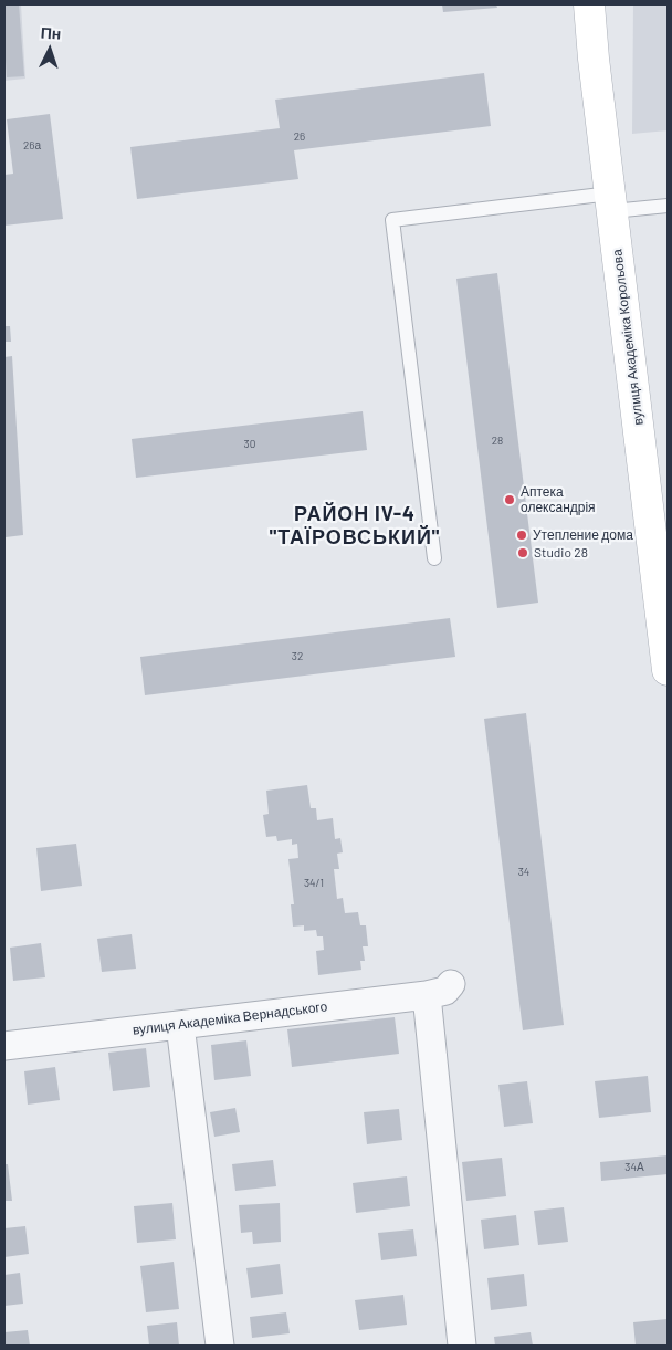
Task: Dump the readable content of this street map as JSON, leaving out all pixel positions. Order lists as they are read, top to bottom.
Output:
{
  "streets": {
    "main road": ["вулиця Академіка Корольова"],
    "street": ["вулиця Академіка Вернадського"]
  },
  "districts": ["РАЙОН IV-4 \"ТАЇРОВСЬКИЙ\""],
  "places": ["Аптека олександрія", "Утепление дома", "Studio 28"],
  "house_numbers": [
    "26",
    "26а",
    "28",
    "30",
    "32",
    "34",
    "34/1",
    "34А"
  ],
  "north": "top"
}
